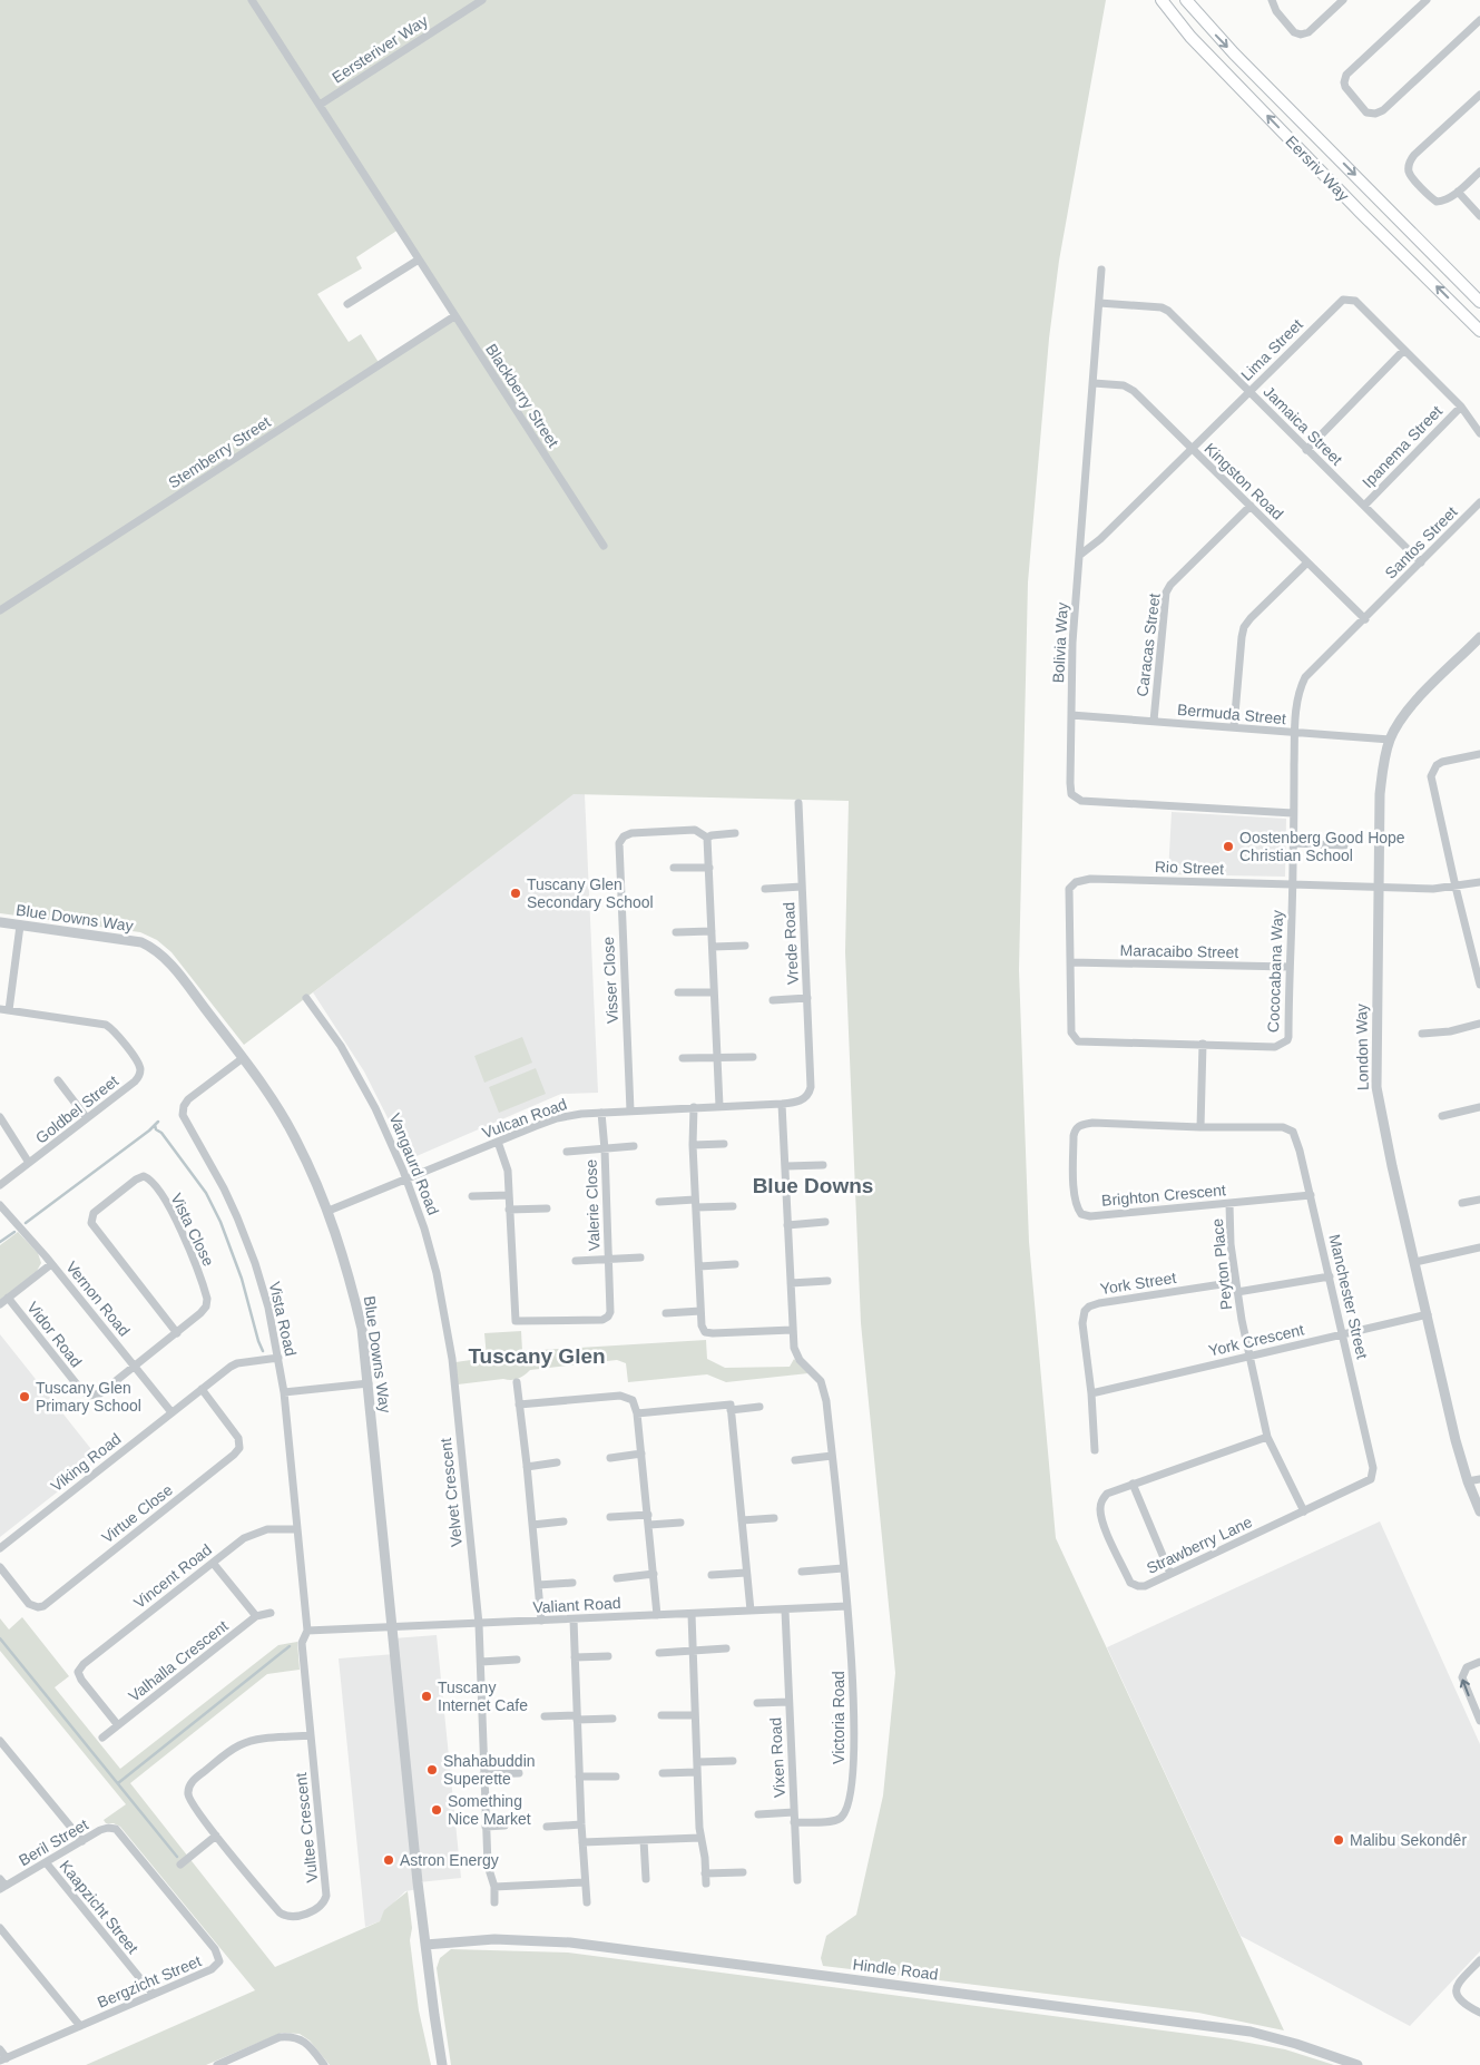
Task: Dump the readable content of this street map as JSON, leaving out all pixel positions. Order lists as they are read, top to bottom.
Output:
{
  "streets": {
    "main road": ["Eersriv Way"],
    "street": [
      "Eersteriver Way",
      "Lima Street",
      "Blackberry Street",
      "Jamaica Street",
      "Ipanema Street",
      "Stemberry Street",
      "Kingston Road",
      "Santos Street",
      "Bolivia Way",
      "Caracas Street",
      "Bermuda Street",
      "Rio Street",
      "Blue Downs Way",
      "Vrede Road",
      "Maracaibo Street",
      "Cococabana Way",
      "Visser Close",
      "London Way",
      "Goldbel Street",
      "Vulcan Road",
      "Vangaurd Road",
      "Brighton Crescent",
      "Valerie Close",
      "Vista Close",
      "Peyton Place",
      "York Street",
      "Manchester Street",
      "Vernon Road",
      "Vista Road",
      "Vidor Road",
      "York Crescent",
      "Viking Road",
      "Velvet Crescent",
      "Virtue Close",
      "Strawberry Lane",
      "Vincent Road",
      "Valiant Road",
      "Valhalla Crescent",
      "Victoria Road",
      "Vixen Road",
      "Vultee Crescent",
      "Beril Street",
      "Kaapzicht Street",
      "Hindle Road",
      "Bergzicht Street"
    ]
  },
  "crossings": [
    ["Eersteriver Way", "Blackberry Street"],
    ["Lima Street", "Jamaica Street"],
    ["Lima Street", "Ipanema Street"],
    ["Lima Street", "Kingston Road"],
    ["Lima Street", "Bolivia Way"],
    ["Blackberry Street", "Stemberry Street"],
    ["Jamaica Street", "Ipanema Street"],
    ["Jamaica Street", "Santos Street"],
    ["Jamaica Street", "Bolivia Way"],
    ["Kingston Road", "Bolivia Way"],
    ["Kingston Road", "Caracas Street"],
    ["Kingston Road", "Cococabana Way"],
    ["Santos Street", "Cococabana Way"],
    ["Bolivia Way", "Bermuda Street"],
    ["Bolivia Way", "Cococabana Way"],
    ["Caracas Street", "Bermuda Street"],
    ["Bermuda Street", "Cococabana Way"],
    ["Bermuda Street", "London Way"],
    ["Rio Street", "Cococabana Way"],
    ["Rio Street", "London Way"],
    ["Blue Downs Way", "Vulcan Road"],
    ["Blue Downs Way", "Vista Road"],
    ["Blue Downs Way", "Valiant Road"],
    ["Blue Downs Way", "Hindle Road"],
    ["Vrede Road", "Vulcan Road"],
    ["Maracaibo Street", "Cococabana Way"],
    ["Visser Close", "Vulcan Road"],
    ["London Way", "York Crescent"],
    ["Vulcan Road", "Vangaurd Road"],
    ["Vulcan Road", "Valerie Close"],
    ["Vulcan Road", "Victoria Road"],
    ["Vangaurd Road", "Velvet Crescent"],
    ["Brighton Crescent", "Peyton Place"],
    ["Brighton Crescent", "Manchester Street"],
    ["Vista Close", "Vernon Road"],
    ["Vista Close", "Vidor Road"],
    ["Peyton Place", "York Street"],
    ["Peyton Place", "York Crescent"],
    ["Peyton Place", "Strawberry Lane"],
    ["York Street", "York Crescent"],
    ["Manchester Street", "York Crescent"],
    ["Manchester Street", "Strawberry Lane"],
    ["Vernon Road", "Vidor Road"],
    ["Vernon Road", "Viking Road"],
    ["Vista Road", "Viking Road"],
    ["Vista Road", "Vincent Road"],
    ["Vista Road", "Valiant Road"],
    ["Vista Road", "Vultee Crescent"],
    ["Viking Road", "Virtue Close"],
    ["Velvet Crescent", "Valiant Road"],
    ["Vincent Road", "Valhalla Crescent"],
    ["Valiant Road", "Victoria Road"],
    ["Valiant Road", "Vixen Road"],
    ["Valiant Road", "Vultee Crescent"],
    ["Victoria Road", "Vixen Road"],
    ["Beril Street", "Kaapzicht Street"],
    ["Beril Street", "Bergzicht Street"],
    ["Kaapzicht Street", "Bergzicht Street"]
  ],
  "districts": ["Blue Downs", "Tuscany Glen"],
  "places": [
    "Oostenberg Good Hope Christian School",
    "Tuscany Glen Secondary School",
    "Tuscany Glen Primary School",
    "Tuscany Internet Cafe",
    "Shahabuddin Superette",
    "Something Nice Market",
    "Malibu Sekondêr",
    "Astron Energy"
  ]
}
